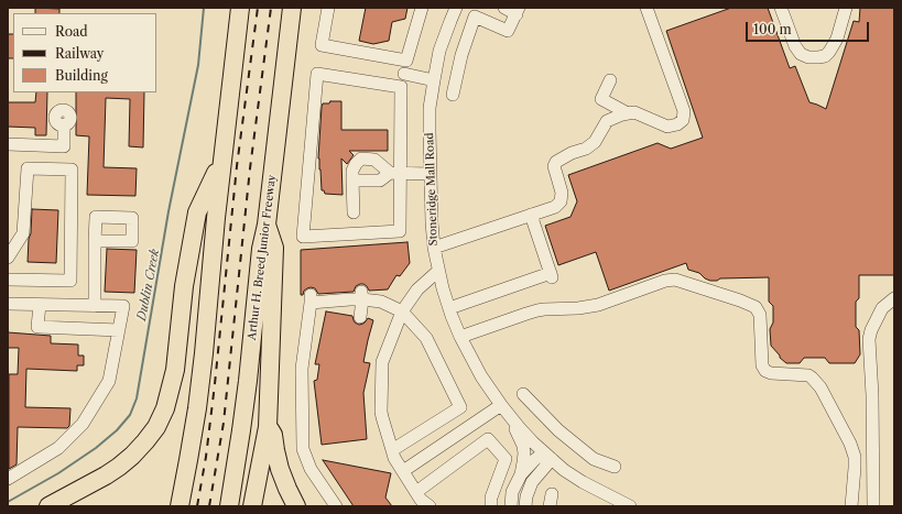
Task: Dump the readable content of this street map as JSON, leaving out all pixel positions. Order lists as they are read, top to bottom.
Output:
{
  "streets": {
    "highway": ["Arthur H. Breed Junior Freeway"],
    "street": ["Stoneridge Mall Road"]
  },
  "water": ["Dublin Creek"],
  "legend": ["Road", "Railway", "Building"],
  "scale_bar": "100 m"
}
